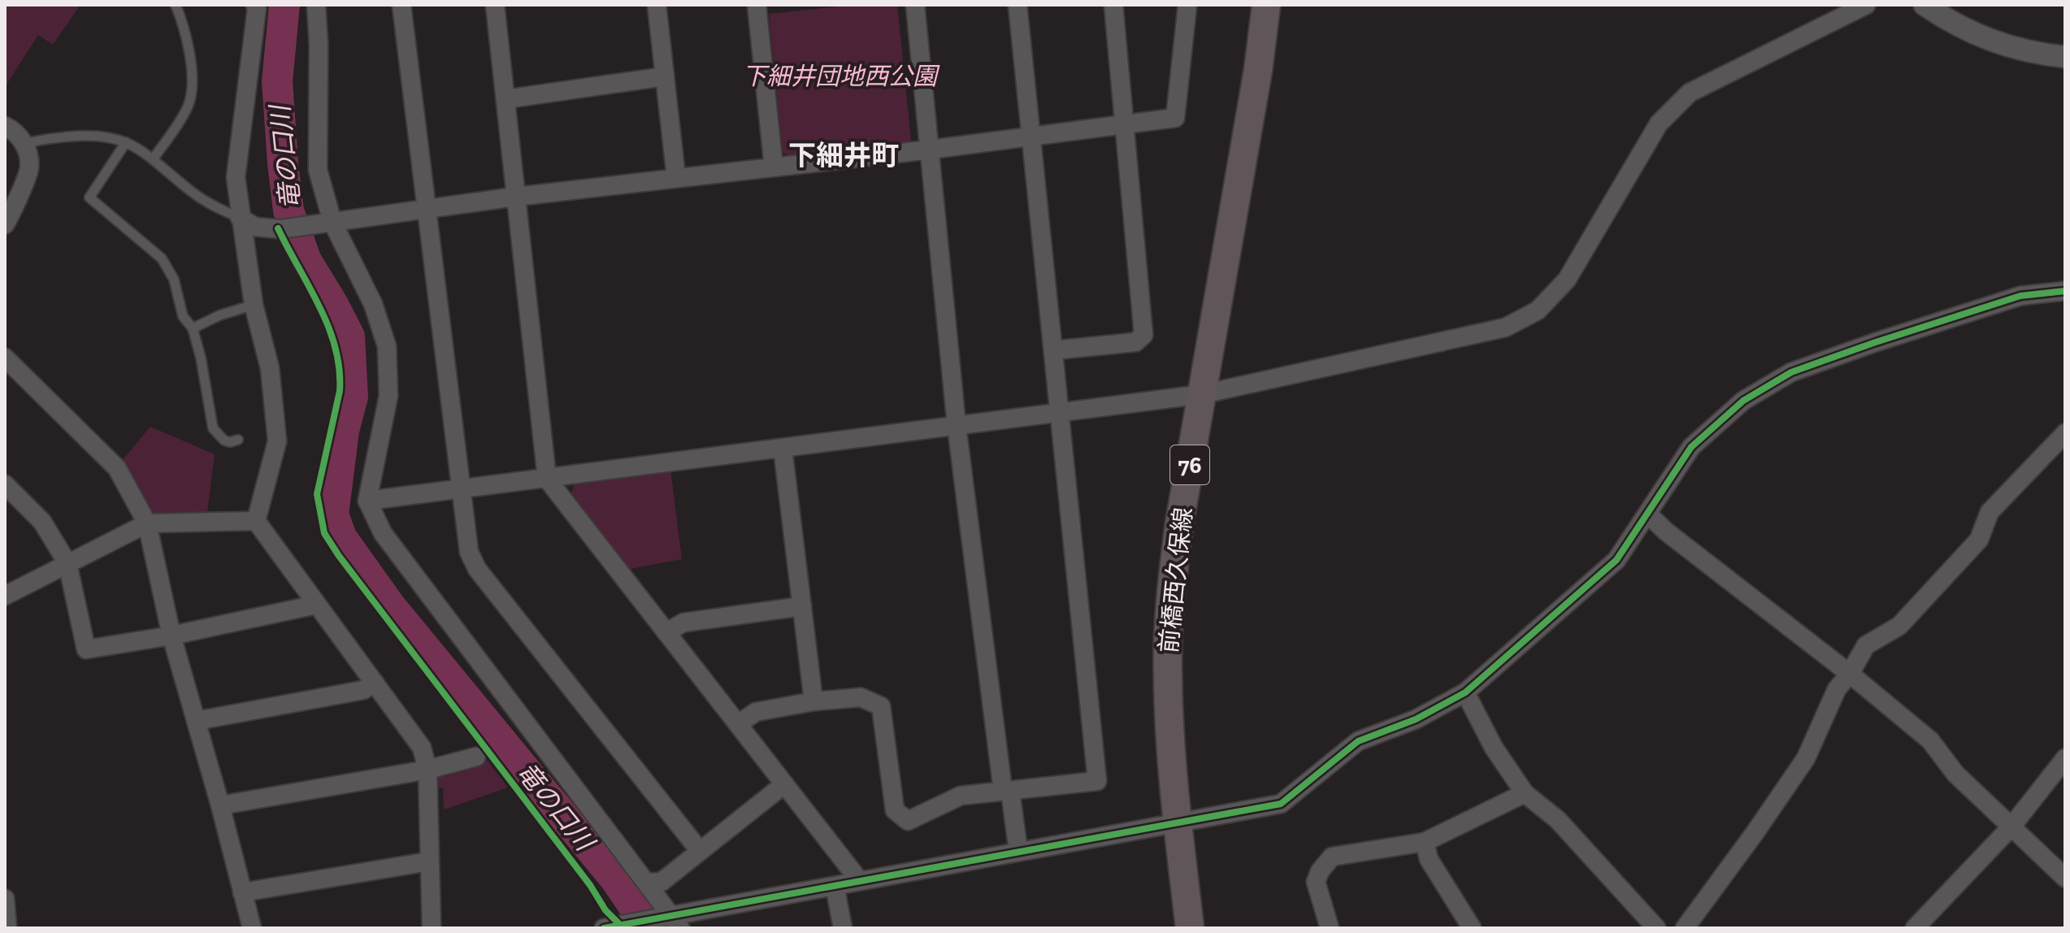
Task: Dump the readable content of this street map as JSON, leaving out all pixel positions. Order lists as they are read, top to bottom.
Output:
{
  "streets": {
    "main road": ["76", "前橋西久保線"]
  },
  "districts": ["下細井町"],
  "water": ["竜の口川"],
  "parks": ["下細井団地西公園"]
}
